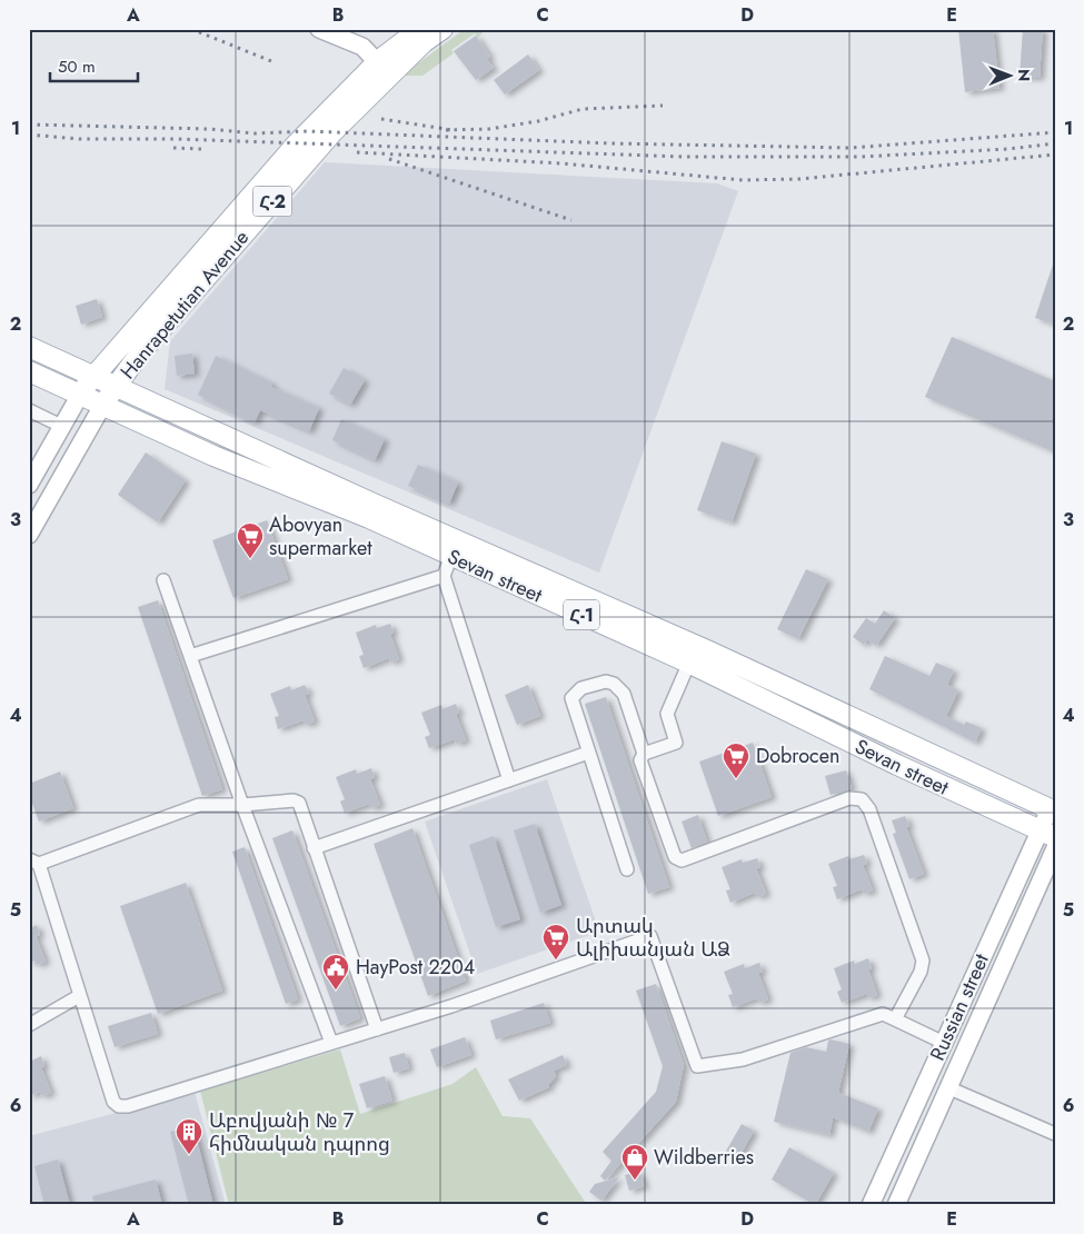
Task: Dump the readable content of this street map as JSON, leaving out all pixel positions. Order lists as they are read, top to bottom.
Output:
{
  "streets": {
    "main road": [
      "Հ-2",
      "Hanrapetutian Avenue",
      "Sevan street",
      "Հ-1",
      "Russian street"
    ]
  },
  "crossings": [
    ["Հ-2", "Hanrapetutian Avenue"],
    ["Hanrapetutian Avenue", "Sevan street"],
    ["Hanrapetutian Avenue", "Հ-1"],
    ["Sevan street", "Հ-1"],
    ["Sevan street", "Russian street"]
  ],
  "places": {
    "supermarket": ["Abovyan supermarket", "Dobrocen", "Արտակ Ալիխանյան ԱՁ"],
    "public building": ["HayPost 2204"],
    "building": ["Աբովյանի № 7 հիմնական դպրոց"],
    "shop": ["Wildberries"]
  },
  "scale_bar": "50 m",
  "north": "right",
  "grid": {
    "columns": [
      "A",
      "B",
      "C",
      "D",
      "E"
    ],
    "rows": [
      "1",
      "2",
      "3",
      "4",
      "5",
      "6"
    ]
  }
}
